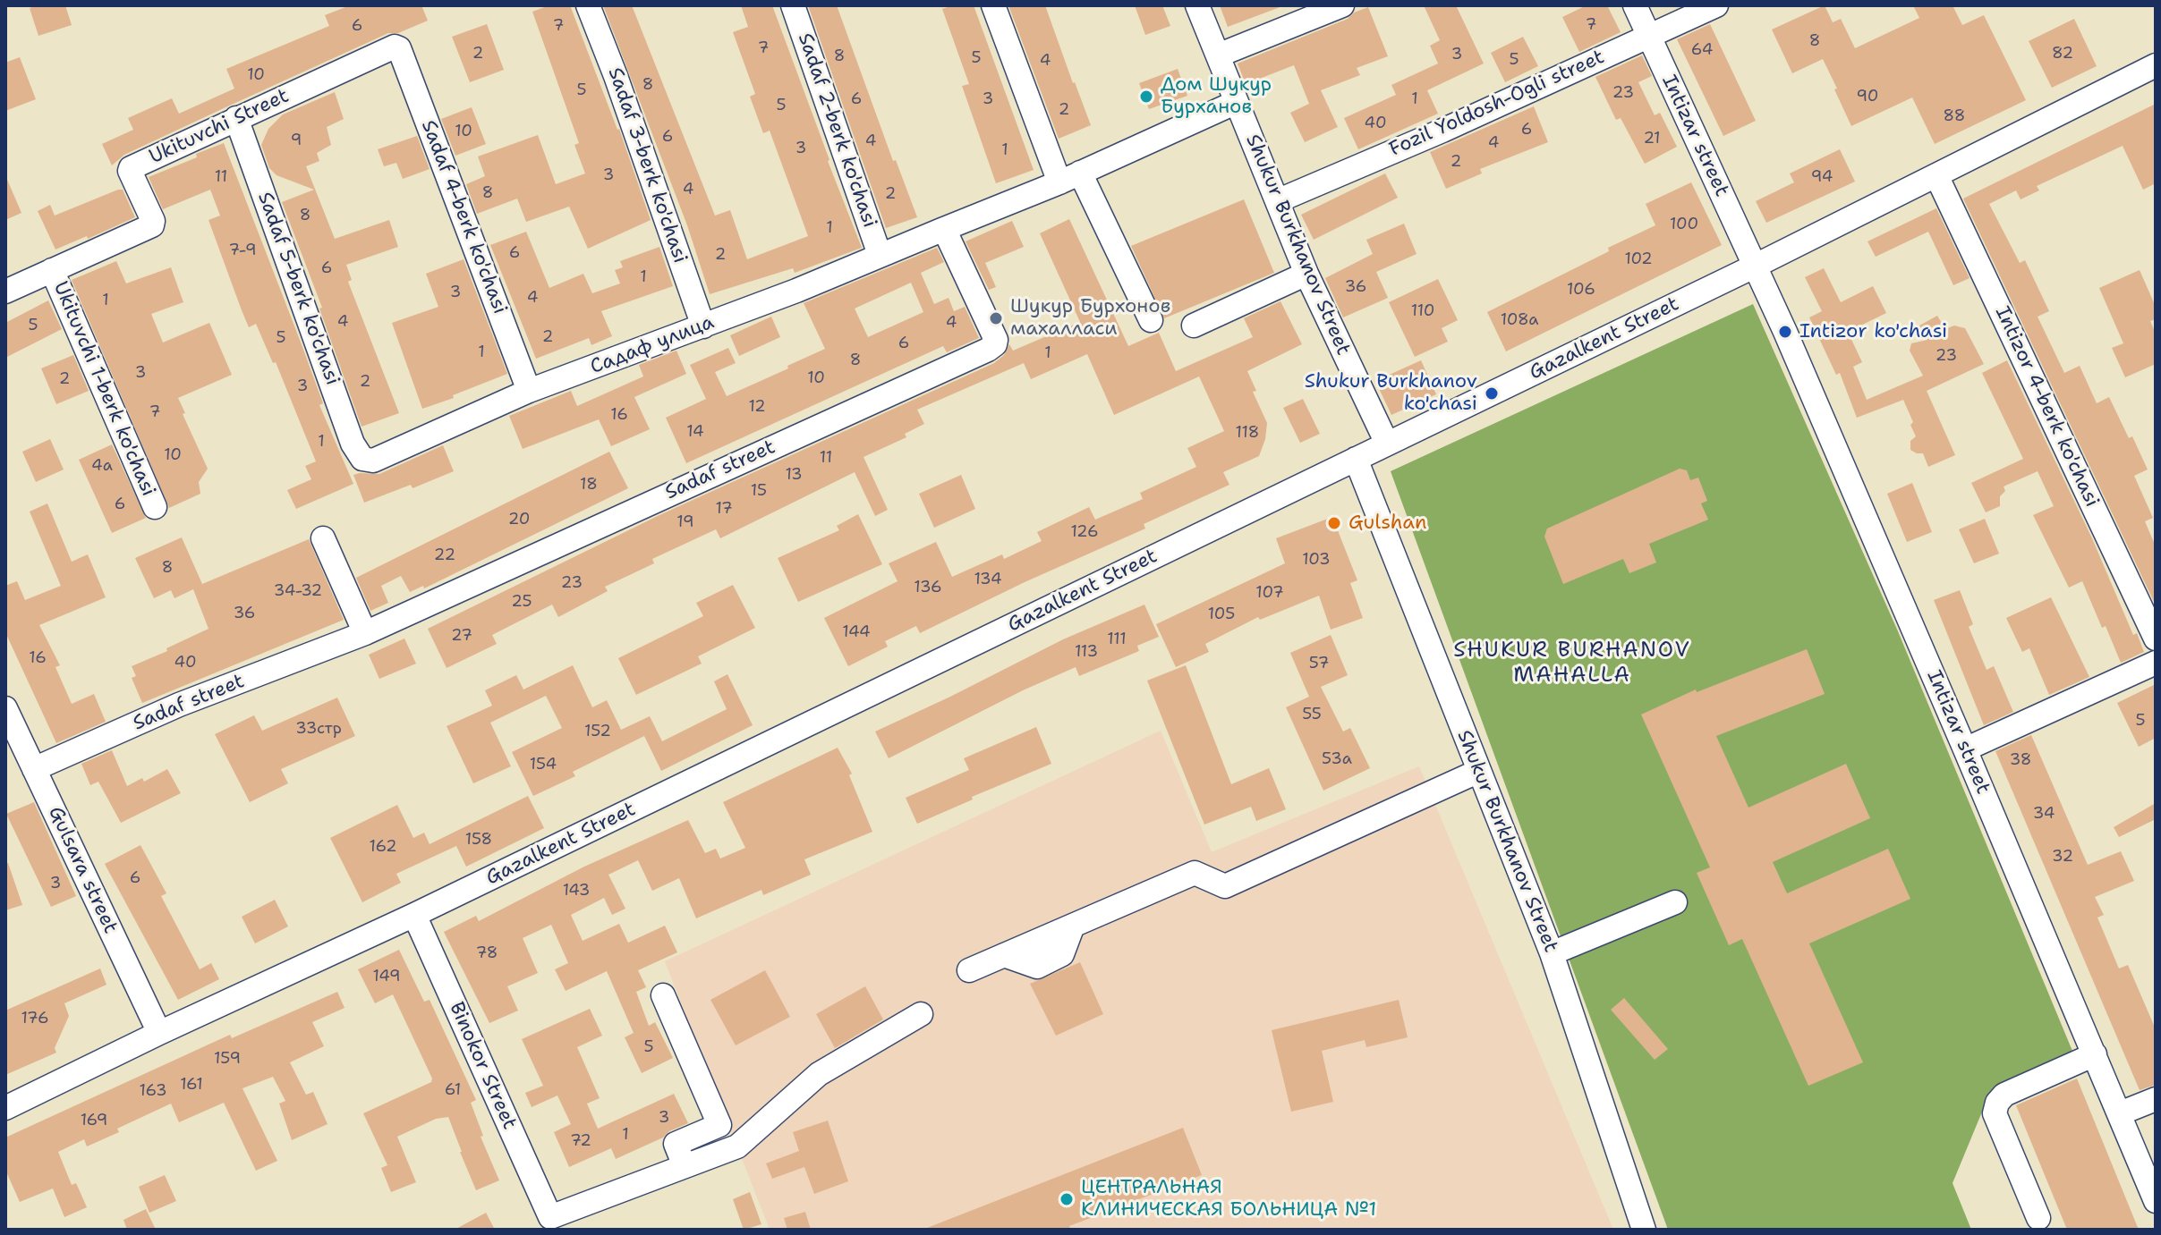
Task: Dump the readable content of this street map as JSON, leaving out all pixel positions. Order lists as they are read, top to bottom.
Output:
{
  "streets": {
    "street": [
      "Fozil Yoldosh-Ogli street",
      "Ukituvchi Street",
      "Sadaf 2-berk ko'chasi",
      "Intizar street",
      "Sadaf 3-berk ko'chasi",
      "Sadaf 4-berk ko'chasi",
      "Shukur Burkhanov Street",
      "Sadaf 5-berk ko'chasi",
      "Gazalkent Street",
      "Садаф улица",
      "Ukituvchi 1-berk ko'chasi",
      "Intizor 4-berk ko'chasi",
      "Sadaf street",
      "Intizаr street",
      "Gulsara street",
      "Binokor Street"
    ]
  },
  "crossings": [
    ["Fozil Yoldosh-Ogli street", "Intizar street"],
    ["Fozil Yoldosh-Ogli street", "Shukur Burkhanov Street"],
    ["Ukituvchi Street", "Sadaf 4-berk ko'chasi"],
    ["Ukituvchi Street", "Sadaf 5-berk ko'chasi"],
    ["Ukituvchi Street", "Ukituvchi 1-berk ko'chasi"],
    ["Sadaf 2-berk ko'chasi", "Садаф улица"],
    ["Intizar street", "Gazalkent Street"],
    ["Intizar street", "Intizаr street"],
    ["Sadaf 3-berk ko'chasi", "Садаф улица"],
    ["Sadaf 4-berk ko'chasi", "Садаф улица"],
    ["Shukur Burkhanov Street", "Gazalkent Street"],
    ["Sadaf 5-berk ko'chasi", "Садаф улица"],
    ["Gazalkent Street", "Intizor 4-berk ko'chasi"],
    ["Gazalkent Street", "Intizаr street"],
    ["Gazalkent Street", "Gulsara street"],
    ["Gazalkent Street", "Binokor Street"],
    ["Садаф улица", "Sadaf street"],
    ["Sadaf street", "Gulsara street"]
  ],
  "districts": ["SHUKUR BURHANOV MAHALLA"],
  "places": [
    "Дом Шукур Бурханов",
    "Шукур Бурхонов махалласи",
    "Intizor ko'chasi",
    "Shukur Burkhanov ko'chasi",
    "Gulshan",
    "ЦЕНТРАЛЬНАЯ КЛИНИЧЕСКАЯ БОЛЬНИЦА №1"
  ],
  "house_numbers": [
    "7",
    "6",
    "7",
    "8",
    "7",
    "64",
    "2",
    "82",
    "3",
    "8",
    "5",
    "5",
    "4",
    "10",
    "8",
    "5",
    "23",
    "90",
    "6",
    "3",
    "1",
    "5",
    "2",
    "88",
    "40",
    "6",
    "10",
    "6",
    "21",
    "9",
    "4",
    "4",
    "3",
    "1",
    "2",
    "3",
    "11",
    "94",
    "4",
    "8",
    "2",
    "8",
    "100",
    "1",
    "7-9",
    "6",
    "2",
    "102",
    "6",
    "1",
    "36",
    "106",
    "3",
    "4",
    "1",
    "110",
    "108a",
    "4",
    "4",
    "5",
    "2",
    "5",
    "6",
    "1",
    "1",
    "23",
    "8",
    "3",
    "10",
    "2",
    "2",
    "3",
    "12",
    "7",
    "16",
    "14",
    "118",
    "1",
    "10",
    "11",
    "4а",
    "13",
    "18",
    "15",
    "6",
    "17",
    "20",
    "19",
    "126",
    "22",
    "103",
    "8",
    "134",
    "23",
    "136",
    "34-32",
    "107",
    "25",
    "36",
    "105",
    "144",
    "27",
    "111",
    "113",
    "16",
    "40",
    "57",
    "55",
    "5",
    "33стр",
    "152",
    "53а",
    "38",
    "154",
    "34",
    "158",
    "162",
    "32",
    "6",
    "3",
    "143",
    "78",
    "149",
    "176",
    "5",
    "159",
    "161",
    "61",
    "163",
    "3",
    "169",
    "1",
    "72"
  ]
}
